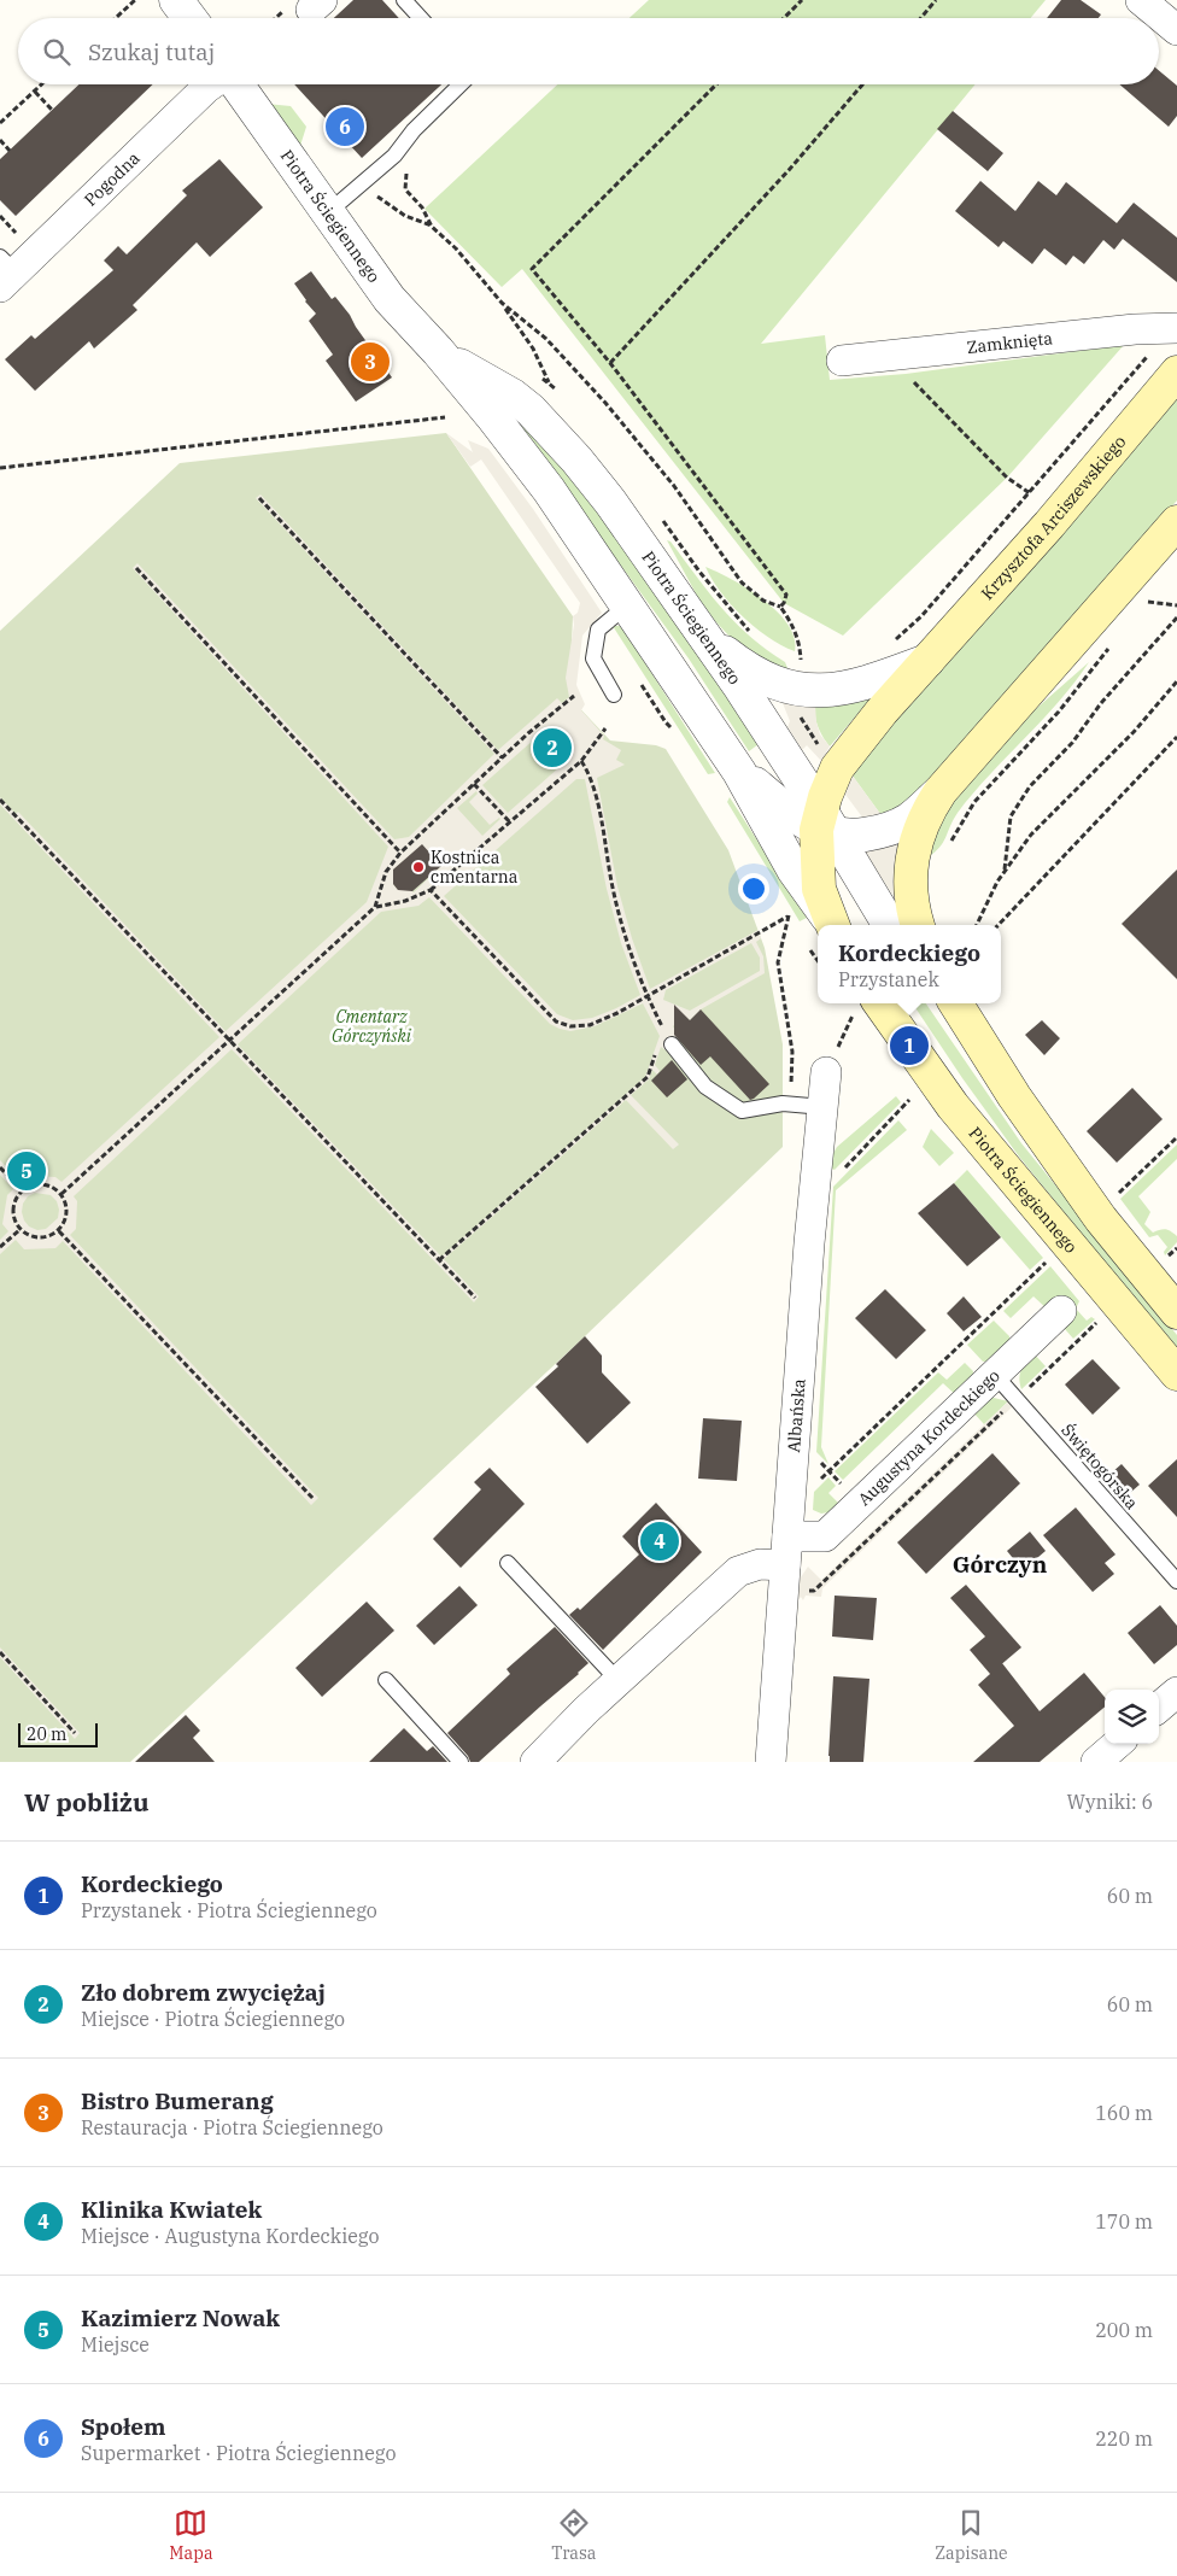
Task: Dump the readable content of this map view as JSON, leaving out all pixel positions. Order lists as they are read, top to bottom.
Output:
{
  "streets": {
    "main road": ["Piotra Ściegiennego", "Krzysztofa Arciszewskiego"],
    "street": [
      "Pogodna",
      "Zamknięta",
      "Albańska",
      "Augustyna Kordeckiego"
    ],
    "lane": ["Świętogórska"]
  },
  "crossings": [
    ["Piotra Ściegiennego", "Krzysztofa Arciszewskiego"],
    ["Albańska", "Augustyna Kordeckiego"],
    ["Augustyna Kordeckiego", "Świętogórska"]
  ],
  "districts": ["Górczyn"],
  "parks": ["Cmentarz Górczyński"],
  "places": ["Kostnica cmentarna"],
  "scale_bar": "20 m",
  "page": {
    "search": "Szukaj tutaj",
    "pins": [
      "6",
      "3",
      "2",
      "1",
      "5",
      "4"
    ],
    "popup": ["Kordeckiego", "Przystanek"],
    "scale": "20 m",
    "heading": ["W pobliżu", "Wyniki: 6"],
    "list": [
      {
        "mark": "1",
        "name": "Kordeckiego",
        "note": "Przystanek · Piotra Ściegiennego",
        "value": "60 m"
      },
      {
        "mark": "2",
        "name": "Zło dobrem zwyciężaj",
        "note": "Miejsce · Piotra Ściegiennego",
        "value": "60 m"
      },
      {
        "mark": "3",
        "name": "Bistro Bumerang",
        "note": "Restauracja · Piotra Ściegiennego",
        "value": "160 m"
      },
      {
        "mark": "4",
        "name": "Klinika Kwiatek",
        "note": "Miejsce · Augustyna Kordeckiego",
        "value": "170 m"
      },
      {
        "mark": "5",
        "name": "Kazimierz Nowak",
        "note": "Miejsce",
        "value": "200 m"
      },
      {
        "mark": "6",
        "name": "Społem",
        "note": "Supermarket · Piotra Ściegiennego",
        "value": "220 m"
      }
    ],
    "nav": ["Mapa", "Trasa", "Zapisane"]
  }
}
